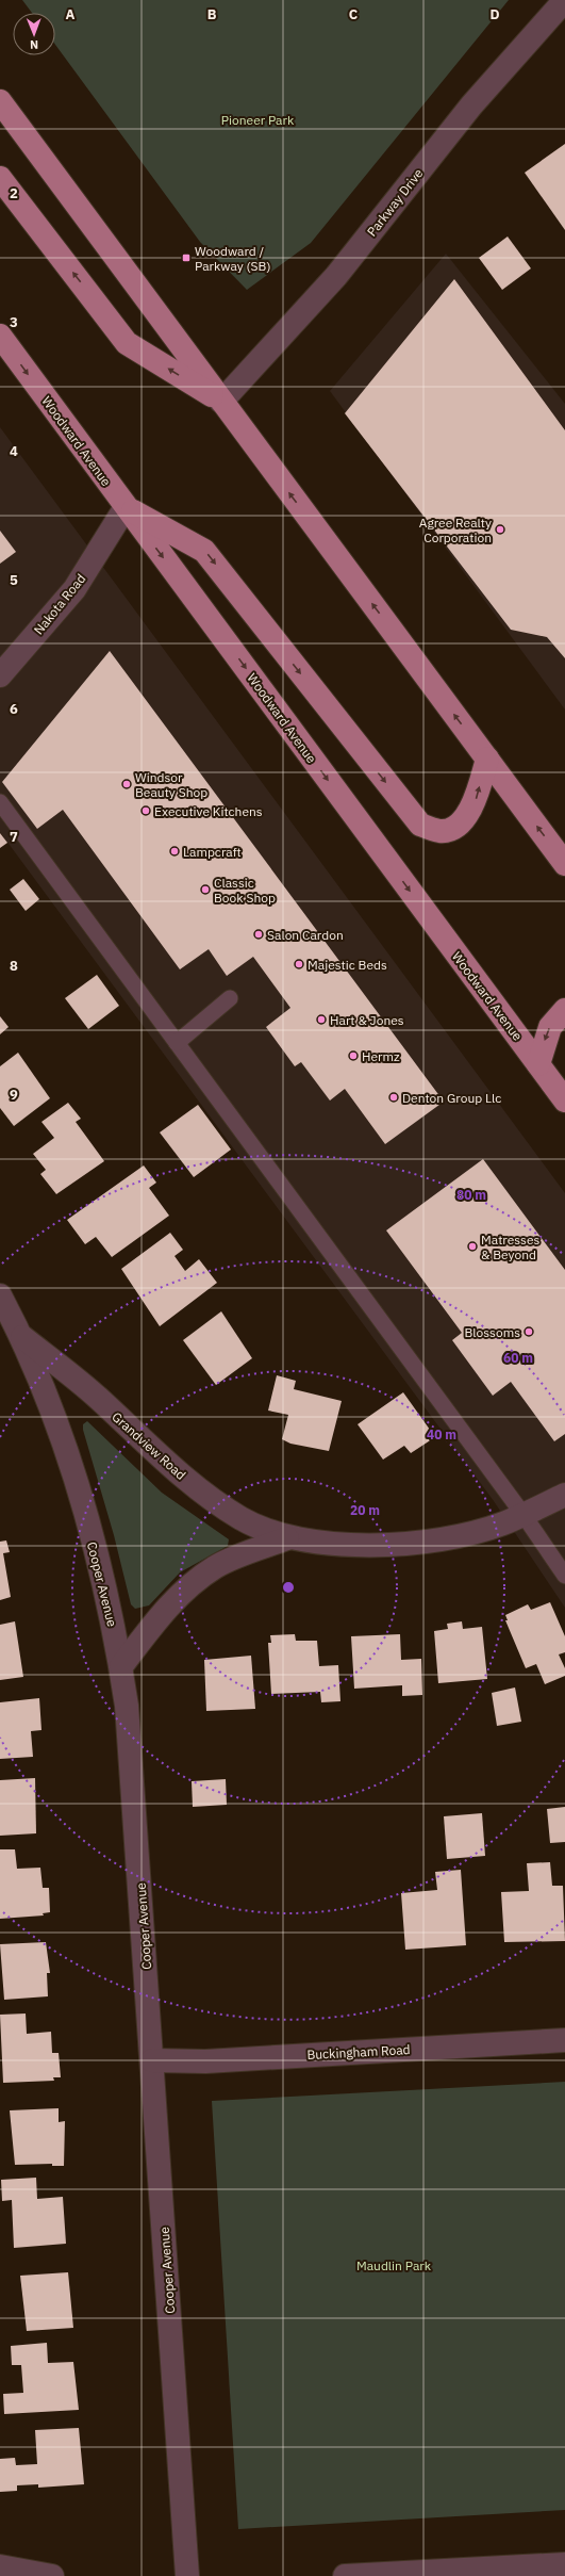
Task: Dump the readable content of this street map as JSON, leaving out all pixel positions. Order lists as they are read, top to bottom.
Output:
{
  "streets": {
    "main road": ["Woodward Avenue"],
    "street": [
      "Parkway Drive",
      "Nakota Road",
      "Grandview Road",
      "Cooper Avenue",
      "Buckingham Road"
    ]
  },
  "crossings": [
    ["Woodward Avenue", "Nakota Road"],
    ["Grandview Road", "Cooper Avenue"],
    ["Cooper Avenue", "Buckingham Road"]
  ],
  "parks": ["Pioneer Park", "Maudlin Park"],
  "places": {
    "transit": ["Woodward / Parkway (SB)"],
    "other": [
      "Agree Realty Corporation",
      "Windsor Beauty Shop",
      "Executive Kitchens",
      "Lampcraft",
      "Classic Book Shop",
      "Salon Cardon",
      "Majestic Beds",
      "Hart & Jones",
      "Hermz",
      "Denton Group Llc",
      "Matresses & Beyond",
      "Blossoms"
    ]
  },
  "north": "bottom",
  "grid": {
    "columns": [
      "A",
      "B",
      "C",
      "D"
    ],
    "rows": [
      "2",
      "3",
      "4",
      "5",
      "6",
      "7",
      "8",
      "9"
    ]
  },
  "rings": [
    "80 m",
    "60 m",
    "40 m",
    "20 m"
  ]
}
